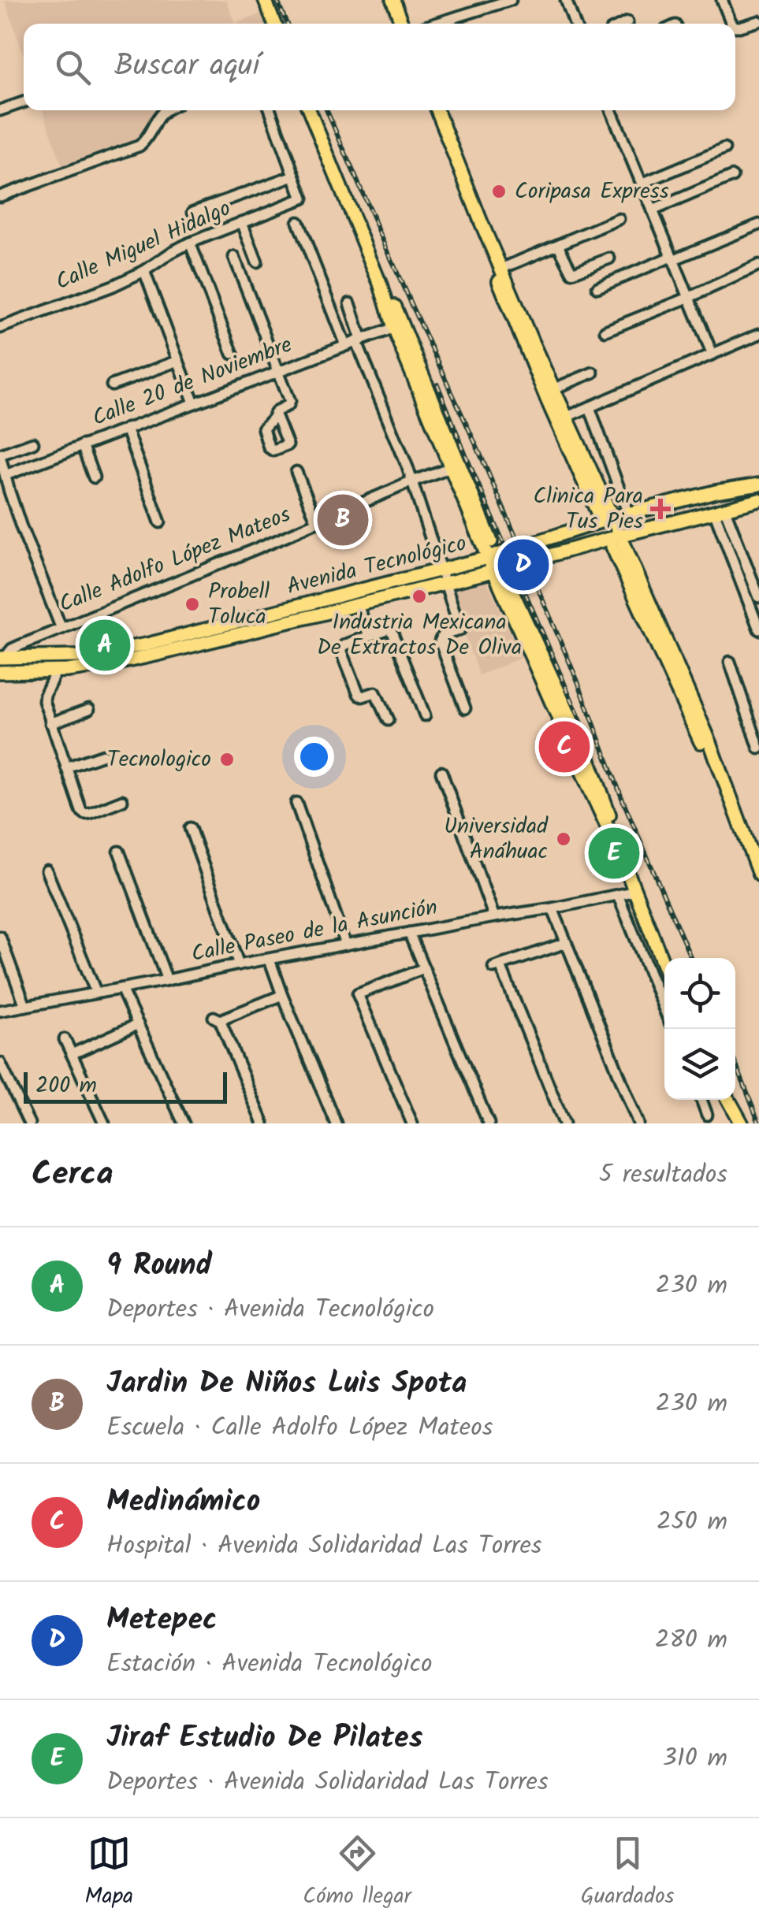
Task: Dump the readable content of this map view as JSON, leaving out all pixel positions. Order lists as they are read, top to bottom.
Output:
{
  "streets": {
    "main road": ["Avenida Tecnológico"],
    "street": [
      "Calle Miguel Hidalgo",
      "Calle 20 de Noviembre",
      "Calle Adolfo López Mateos",
      "Calle Paseo de la Asunción"
    ]
  },
  "crossings": [
    ["Calle Adolfo López Mateos", "Avenida Tecnológico"]
  ],
  "places": {
    "other": [
      "Coripasa Express",
      "Industria Mexicana De Extractos De Oliva",
      "Probell Toluca",
      "Tecnologico",
      "Universidad Anáhuac"
    ],
    "health": ["Clinica Para Tus Pies"]
  },
  "scale_bar": "200 m",
  "page": {
    "search": "Buscar aquí",
    "pins": [
      "B",
      "D",
      "A",
      "C",
      "E"
    ],
    "scale": "200 m",
    "heading": ["Cerca", "5 resultados"],
    "list": [
      {
        "mark": "A",
        "name": "9 Round",
        "note": "Deportes · Avenida Tecnológico",
        "value": "230 m"
      },
      {
        "mark": "B",
        "name": "Jardin De Niños Luis Spota",
        "note": "Escuela · Calle Adolfo López Mateos",
        "value": "230 m"
      },
      {
        "mark": "C",
        "name": "Medinámico",
        "note": "Hospital · Avenida Solidaridad Las Torres",
        "value": "250 m"
      },
      {
        "mark": "D",
        "name": "Metepec",
        "note": "Estación · Avenida Tecnológico",
        "value": "280 m"
      },
      {
        "mark": "E",
        "name": "Jiraf Estudio De Pilates",
        "note": "Deportes · Avenida Solidaridad Las Torres",
        "value": "310 m"
      }
    ],
    "nav": ["Mapa", "Cómo llegar", "Guardados"]
  }
}
